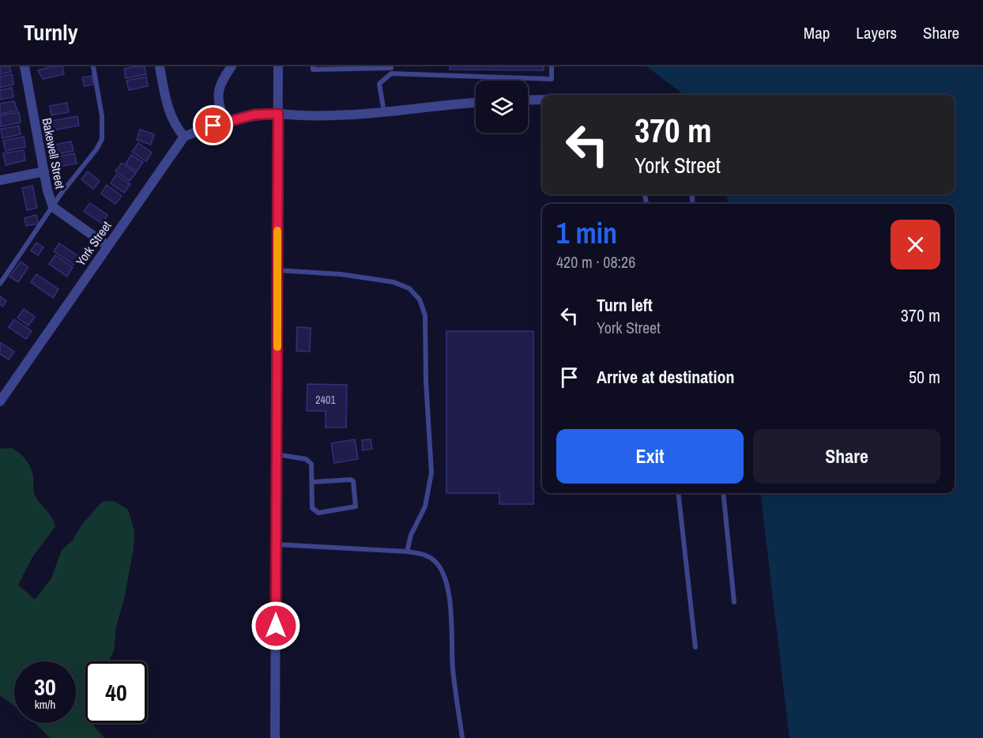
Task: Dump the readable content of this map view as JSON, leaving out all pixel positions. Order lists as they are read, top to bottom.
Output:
{
  "streets": {
    "street": ["Bakewell Street", "York Street"]
  },
  "crossings": [
    ["Bakewell Street", "York Street"]
  ],
  "house_numbers": ["2401"],
  "page": {
    "header": "Turnly",
    "nav": ["Map", "Layers", "Share"],
    "turn": ["370 m", "York Street"],
    "heading": ["1 min", "420 m · 08:26"],
    "list": [
      {
        "name": "Turn left",
        "note": "York Street",
        "value": "370 m"
      },
      {
        "name": "Arrive at destination",
        "value": "50 m"
      }
    ],
    "buttons": ["Exit", "Share"],
    "speed": "30 km/h",
    "limit": "40"
  }
}
